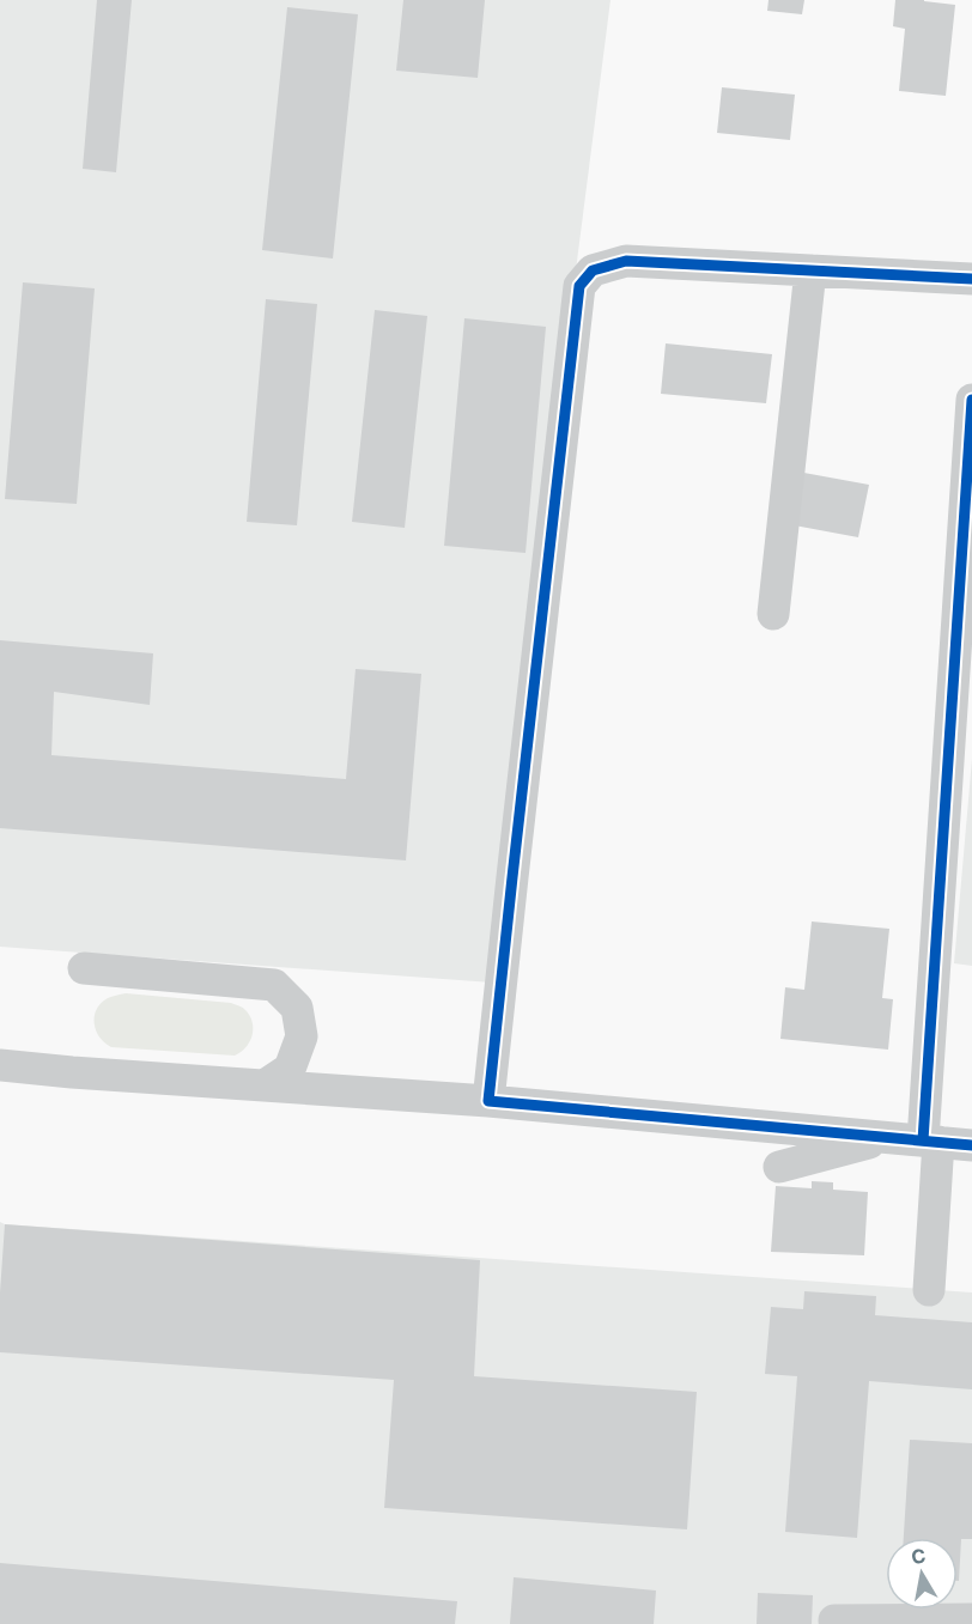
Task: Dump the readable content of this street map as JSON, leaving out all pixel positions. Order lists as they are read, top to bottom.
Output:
{
  "north": "top"
}
